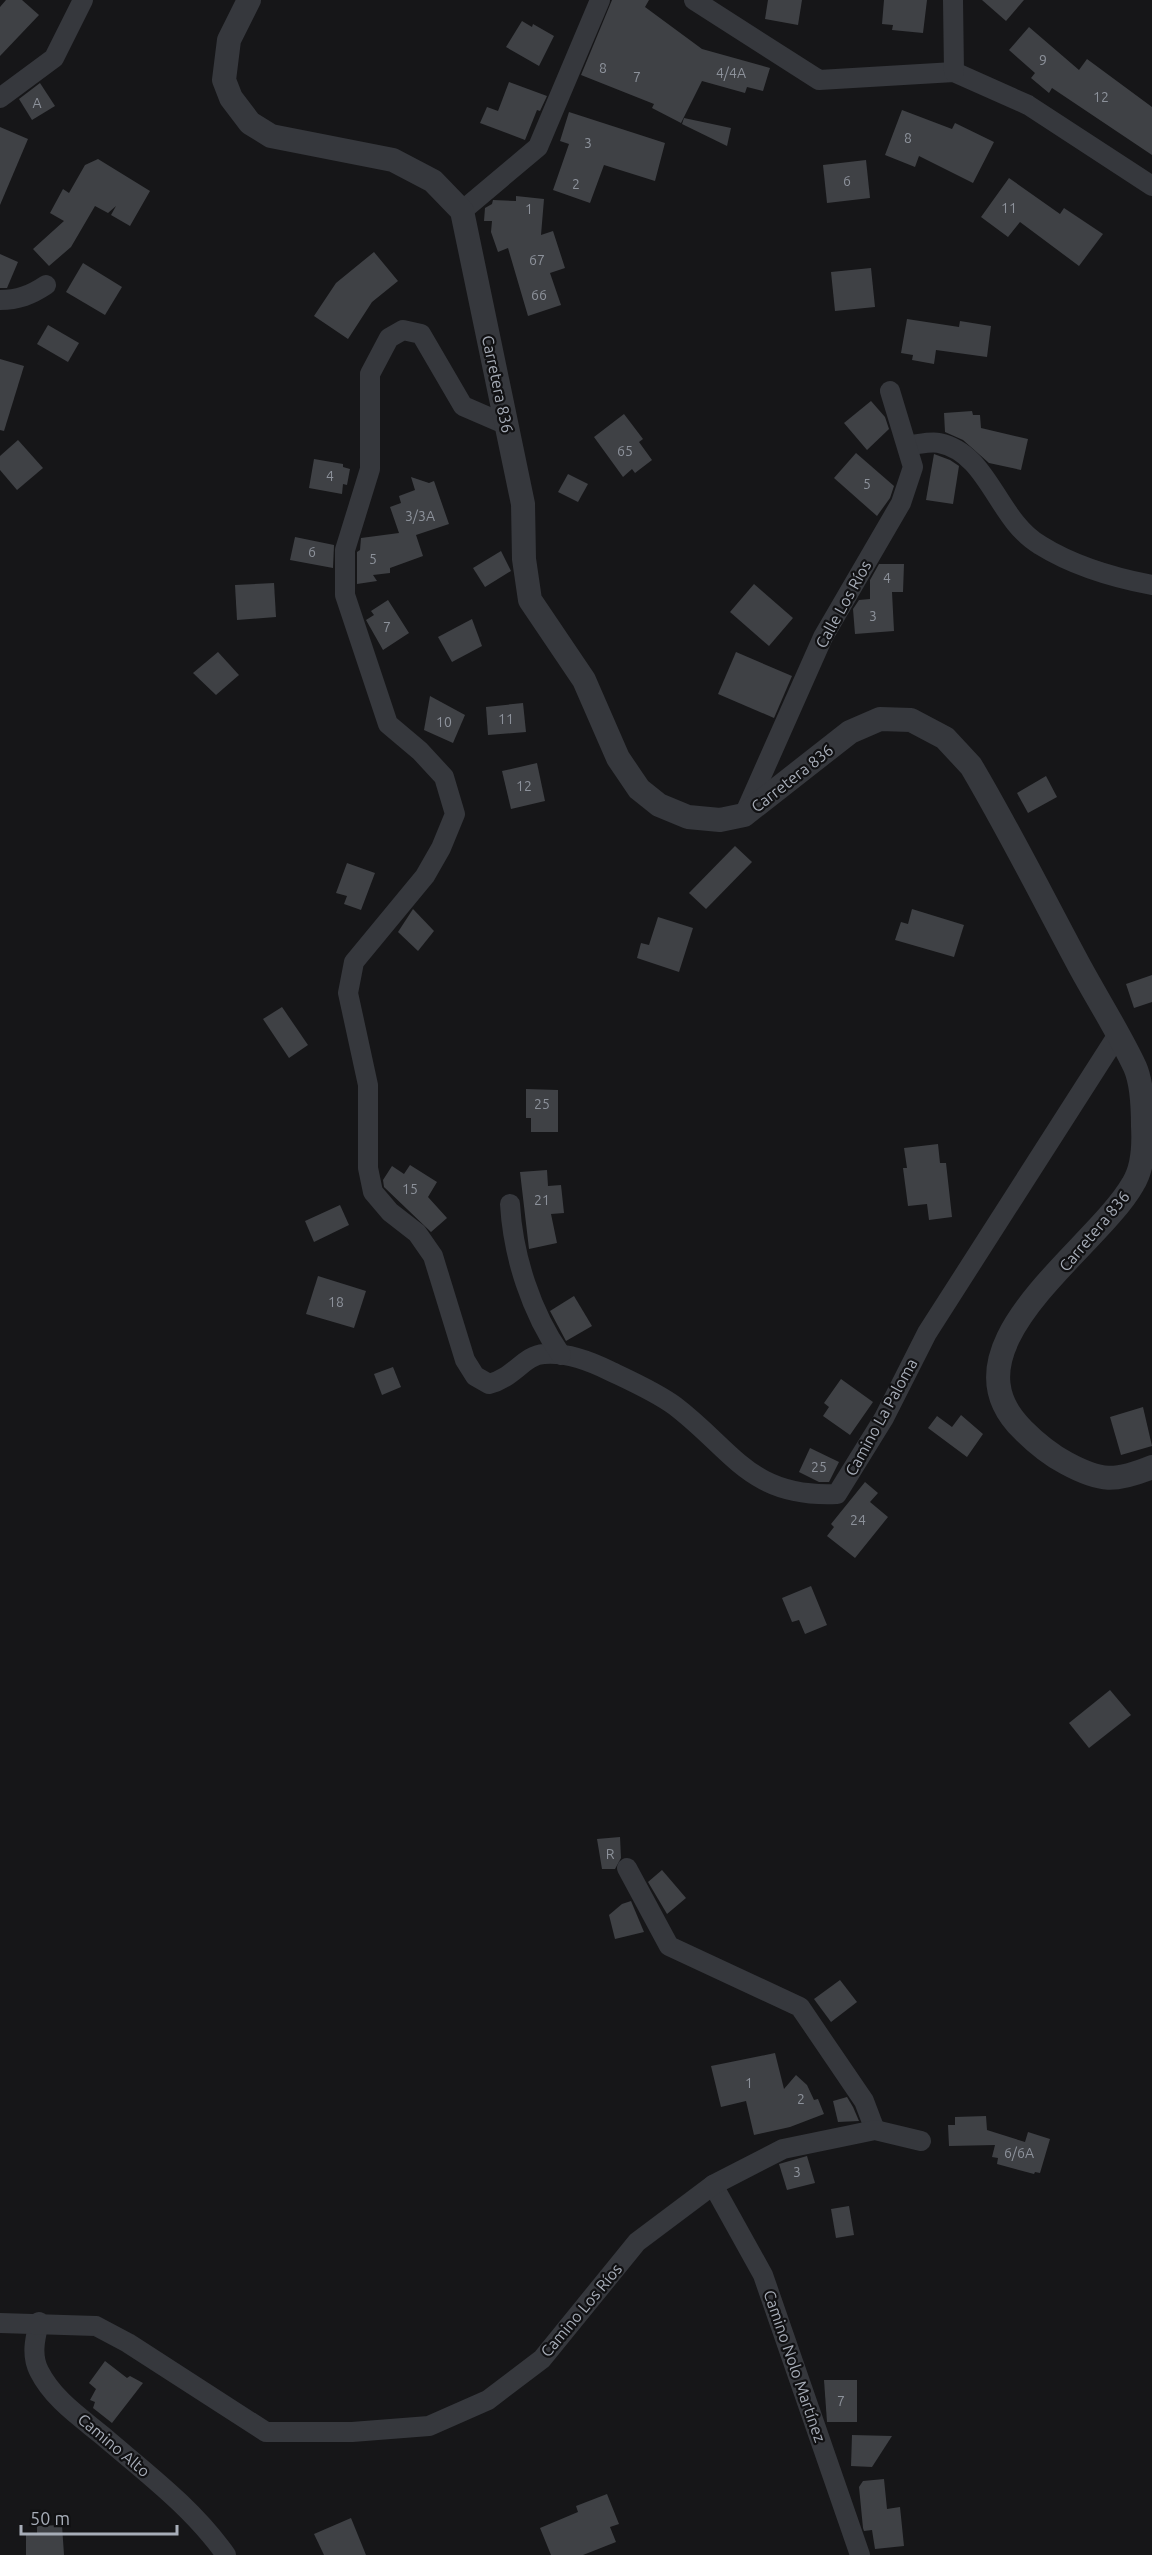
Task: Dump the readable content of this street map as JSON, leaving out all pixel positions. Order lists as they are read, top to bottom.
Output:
{
  "streets": {
    "street": [
      "Carretera 836",
      "Calle Los Ríos",
      "Camino La Paloma",
      "Camino Los Ríos",
      "Camino Nolo Martínez",
      "Camino Alto"
    ]
  },
  "crossings": [
    ["Carretera 836", "Calle Los Ríos"],
    ["Carretera 836", "Camino La Paloma"],
    ["Camino Los Ríos", "Camino Nolo Martínez"],
    ["Camino Los Ríos", "Camino Alto"]
  ],
  "house_numbers": [
    "9",
    "8",
    "4/4A",
    "7",
    "12",
    "A",
    "8",
    "3",
    "6",
    "2",
    "11",
    "1",
    "67",
    "66",
    "65",
    "4",
    "5",
    "3/3A",
    "6",
    "5",
    "4",
    "3",
    "7",
    "11",
    "10",
    "12",
    "25",
    "15",
    "21",
    "18",
    "25",
    "24",
    "R",
    "1",
    "2",
    "6/6A",
    "3",
    "7"
  ],
  "scale_bar": "50 m"
}
